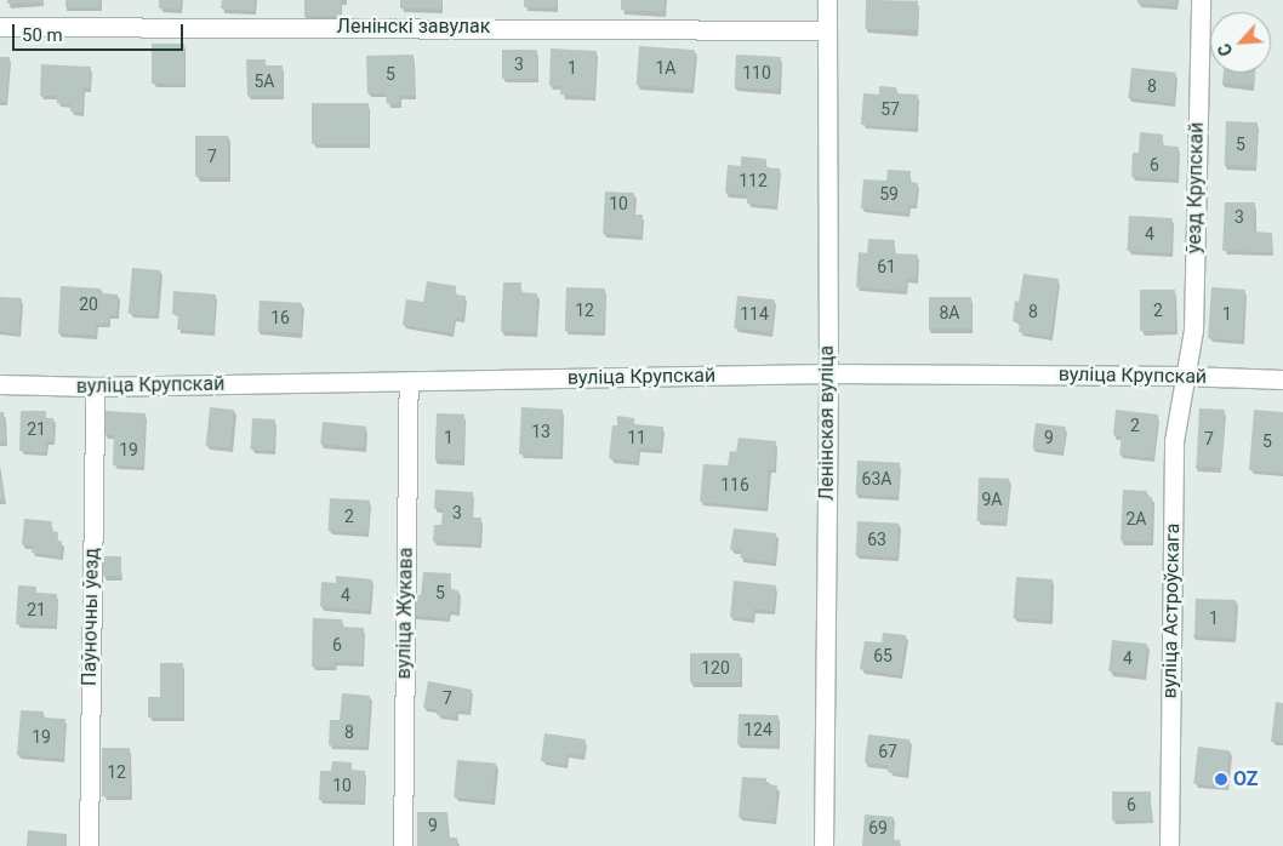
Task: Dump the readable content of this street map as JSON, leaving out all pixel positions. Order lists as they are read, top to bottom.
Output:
{
  "streets": {
    "street": [
      "Ленінскі завулак",
      "ўезд Крупскай",
      "вуліца Крупскай",
      "Ленінская вуліца",
      "вуліца Астроўскага",
      "вуліца Жукава",
      "Паўночны ўезд"
    ]
  },
  "crossings": [
    ["Ленінскі завулак", "Ленінская вуліца"],
    ["ўезд Крупскай", "вуліца Крупскай"],
    ["ўезд Крупскай", "вуліца Астроўскага"],
    ["вуліца Крупскай", "Ленінская вуліца"],
    ["вуліца Крупскай", "вуліца Астроўскага"],
    ["вуліца Крупскай", "вуліца Жукава"],
    ["вуліца Крупскай", "Паўночны ўезд"]
  ],
  "places": ["OZ"],
  "house_numbers": [
    "3",
    "1",
    "1А",
    "110",
    "5",
    "5А",
    "8",
    "57",
    "5",
    "7",
    "6",
    "112",
    "59",
    "10",
    "3",
    "4",
    "61",
    "20",
    "12",
    "2",
    "8",
    "8А",
    "114",
    "1",
    "16",
    "2",
    "21",
    "13",
    "1",
    "11",
    "9",
    "7",
    "5",
    "19",
    "63А",
    "116",
    "9А",
    "3",
    "2",
    "2А",
    "63",
    "5",
    "4",
    "21",
    "1",
    "6",
    "65",
    "4",
    "120",
    "7",
    "124",
    "8",
    "19",
    "67",
    "12",
    "10",
    "6",
    "9",
    "69"
  ],
  "scale_bar": "50 m",
  "north": "bottom left"
}
